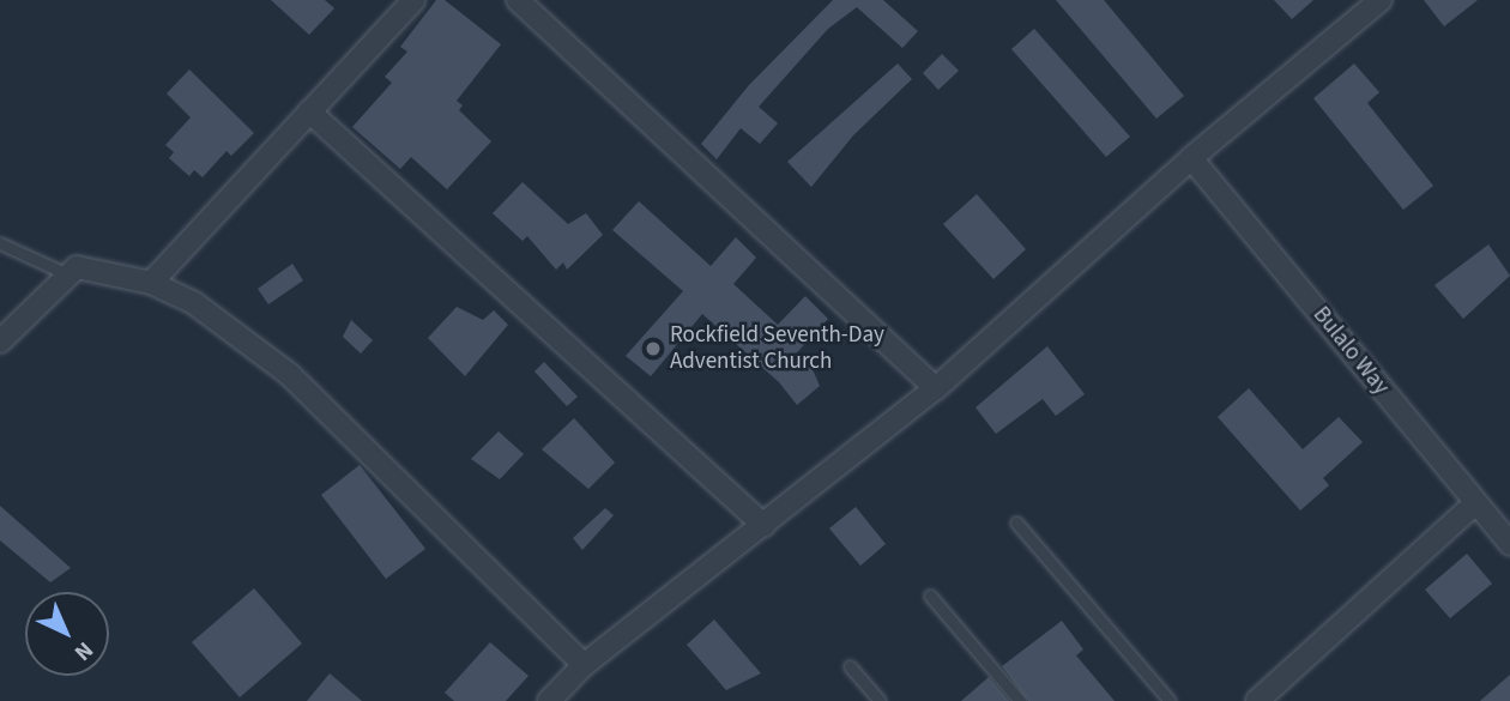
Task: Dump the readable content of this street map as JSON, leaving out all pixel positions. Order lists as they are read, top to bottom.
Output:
{
  "streets": {
    "street": ["Bulalo Way"]
  },
  "places": ["Rockfield Seventh-Day Adventist Church"],
  "north": "bottom right"
}
